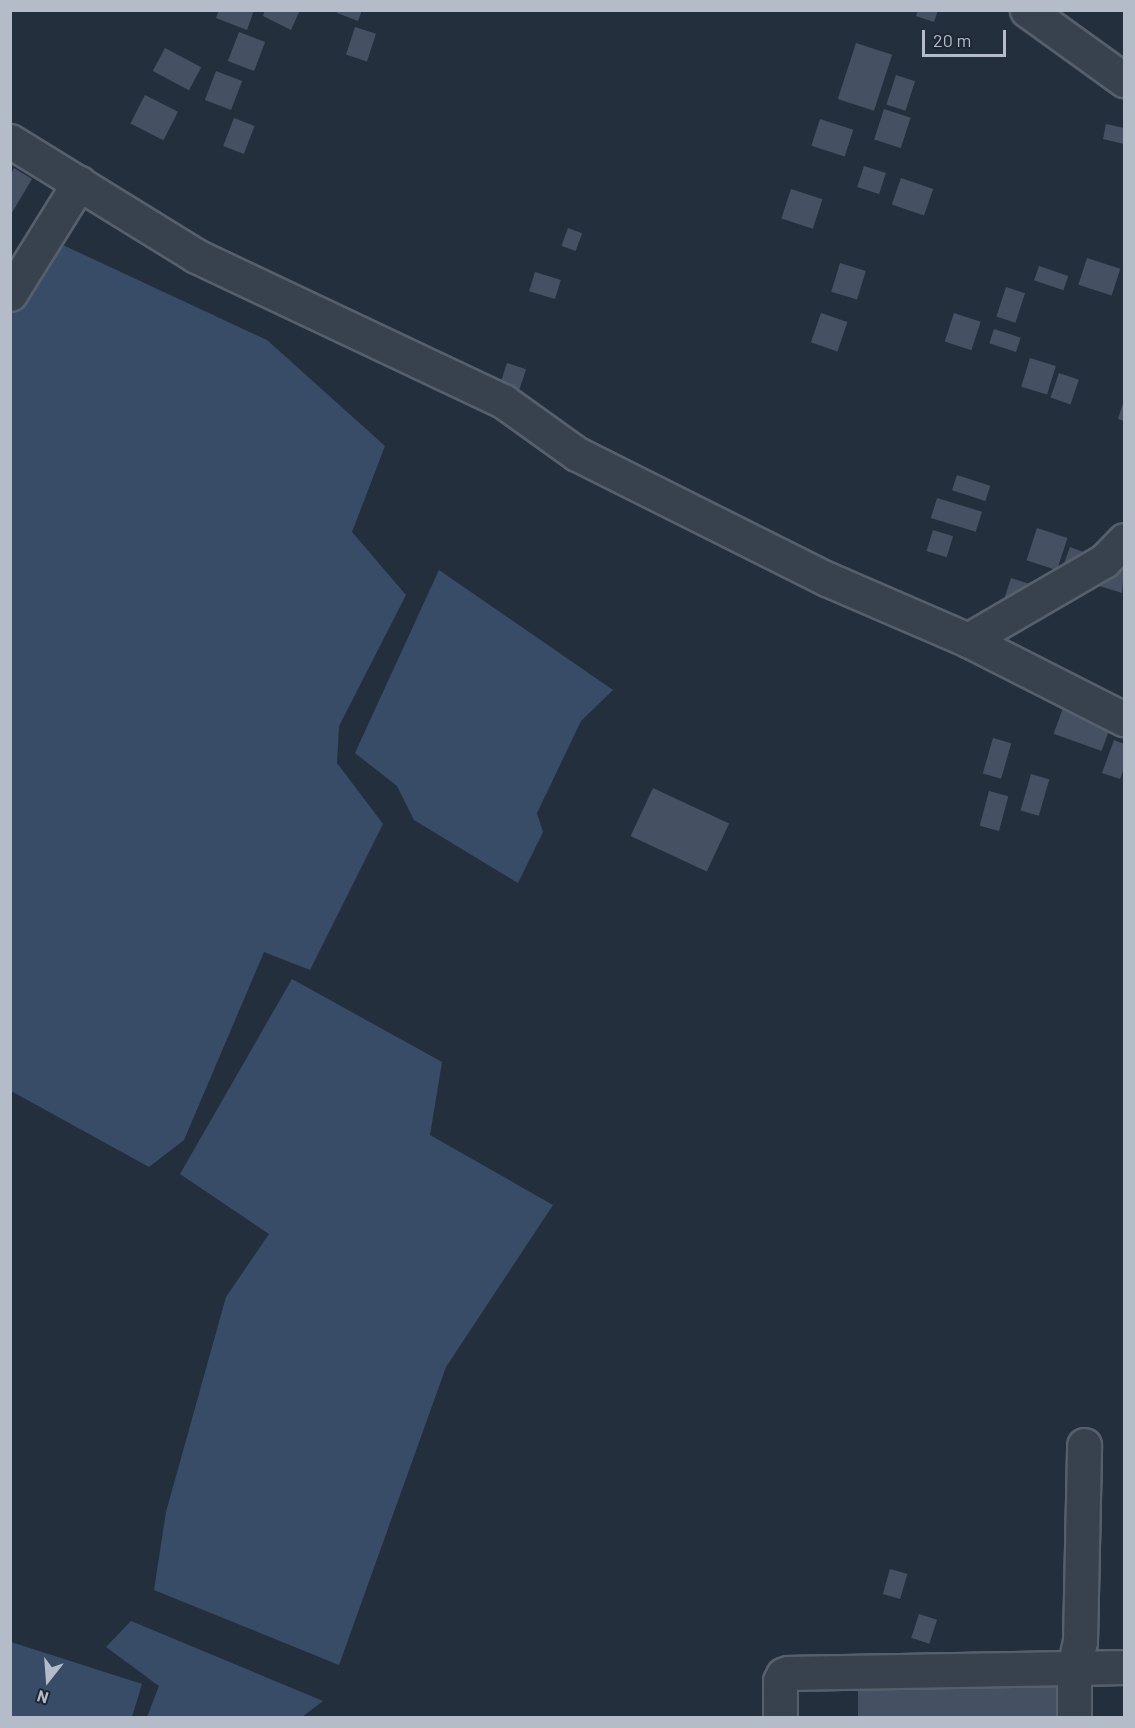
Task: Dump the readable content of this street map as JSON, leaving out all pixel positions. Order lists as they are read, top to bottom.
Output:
{
  "scale_bar": "20 m",
  "north": "bottom"
}
